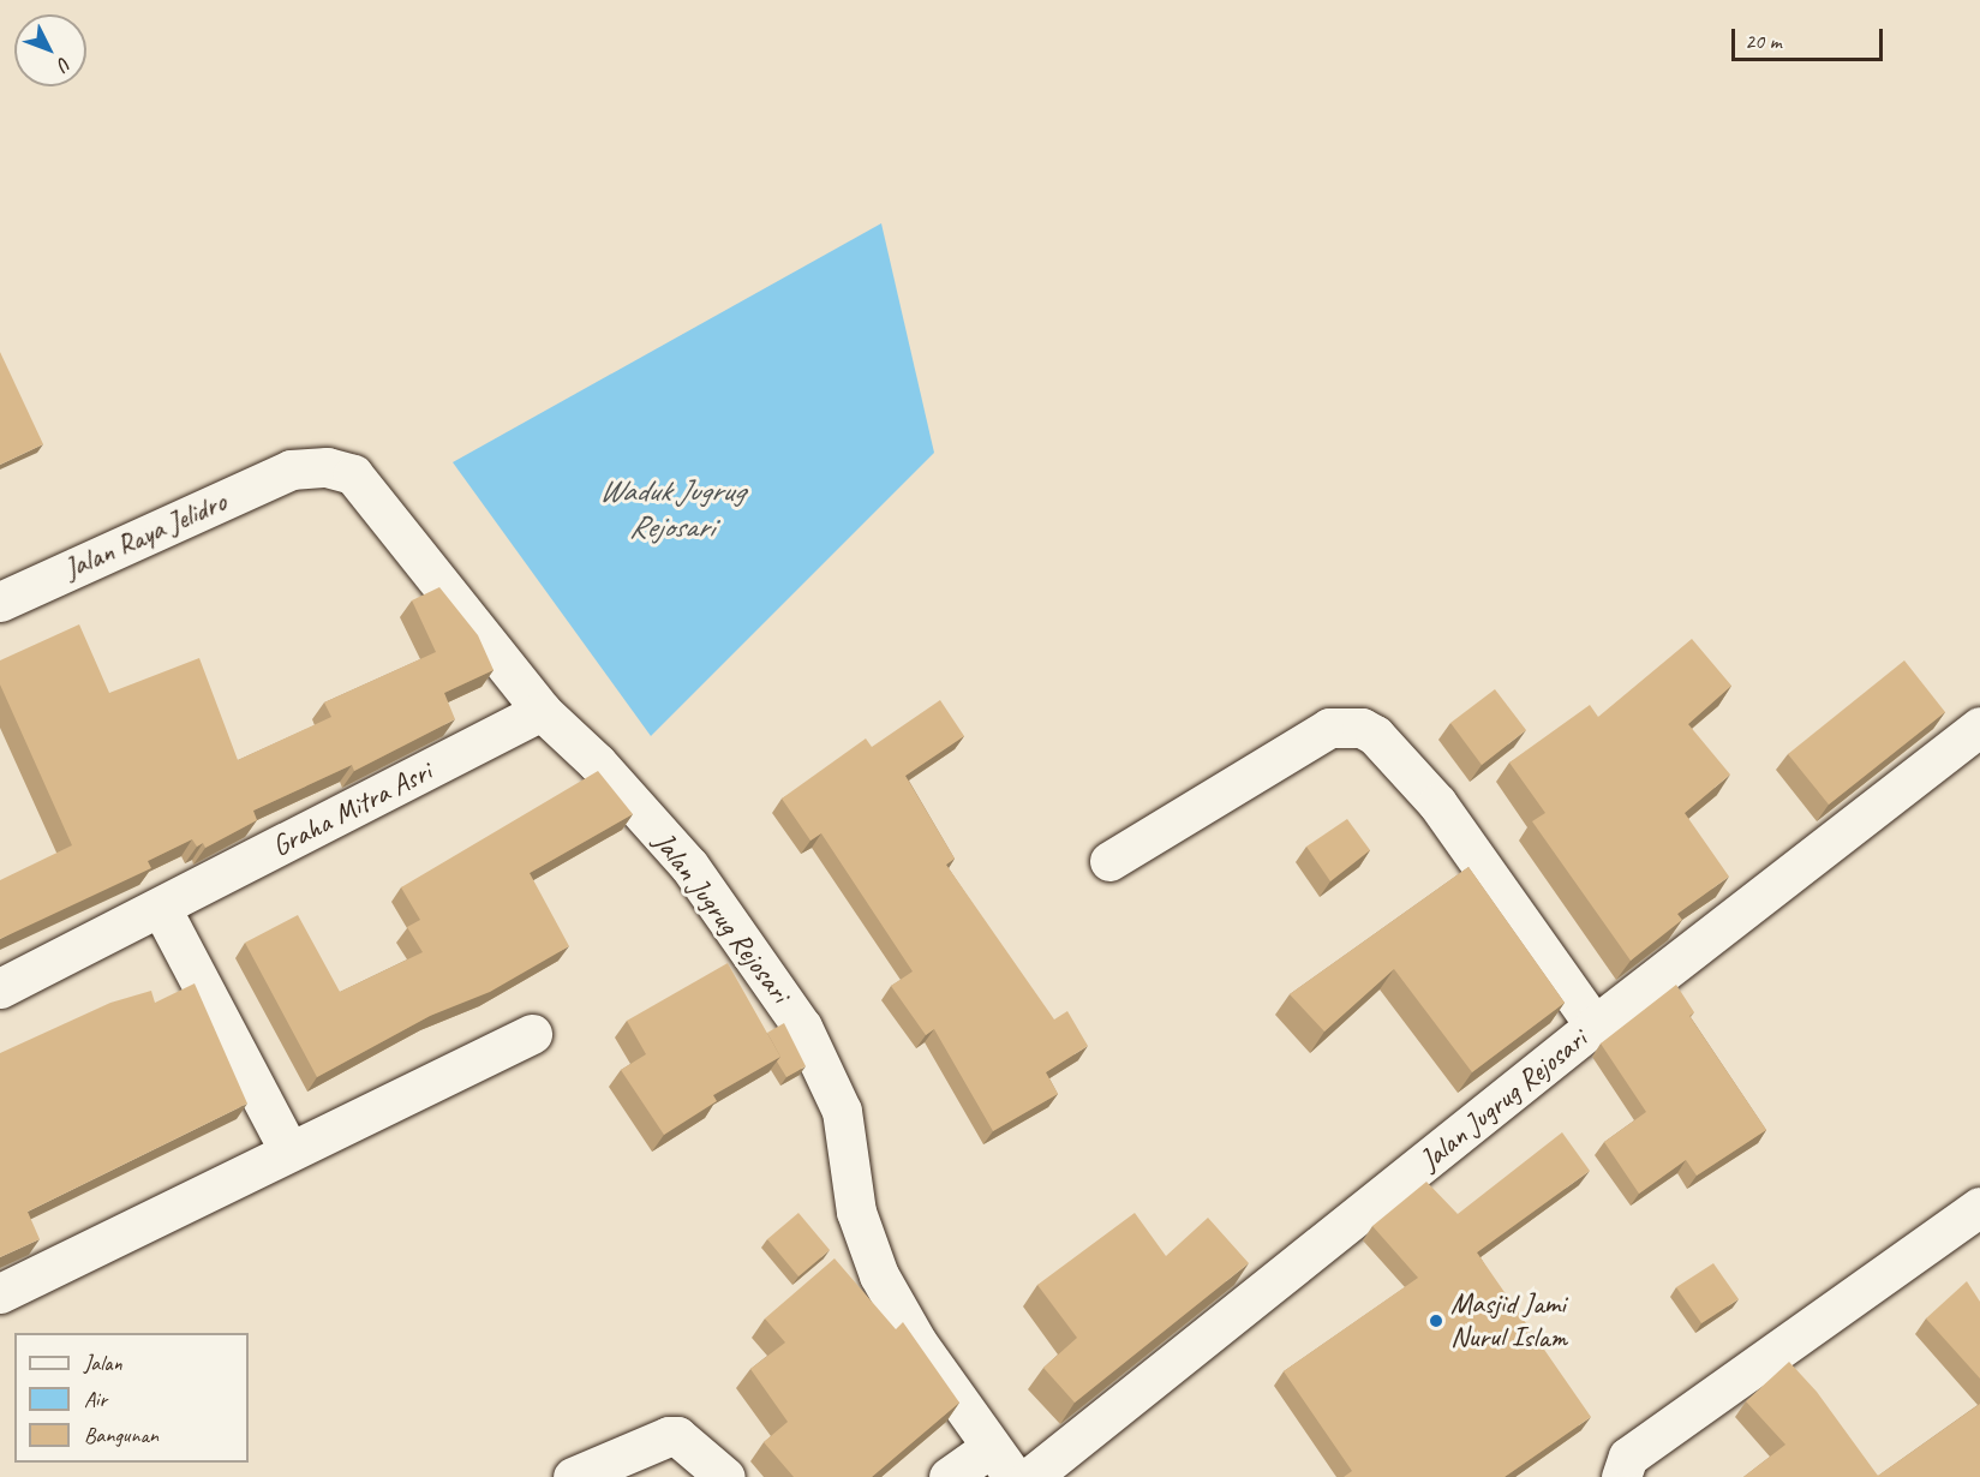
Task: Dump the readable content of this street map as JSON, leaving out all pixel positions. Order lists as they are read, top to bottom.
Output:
{
  "streets": {
    "street": ["Jalan Raya Jelidro", "Graha Mitra Asri", "Jalan Jugrug Rejosari"]
  },
  "crossings": [
    ["Jalan Raya Jelidro", "Jalan Jugrug Rejosari"],
    ["Graha Mitra Asri", "Jalan Jugrug Rejosari"]
  ],
  "water": ["Waduk Jugrug Rejosari"],
  "places": ["Masjid Jami Nurul Islam"],
  "legend": ["Jalan", "Air", "Bangunan"],
  "scale_bar": "20 m",
  "north": "bottom right"
}
